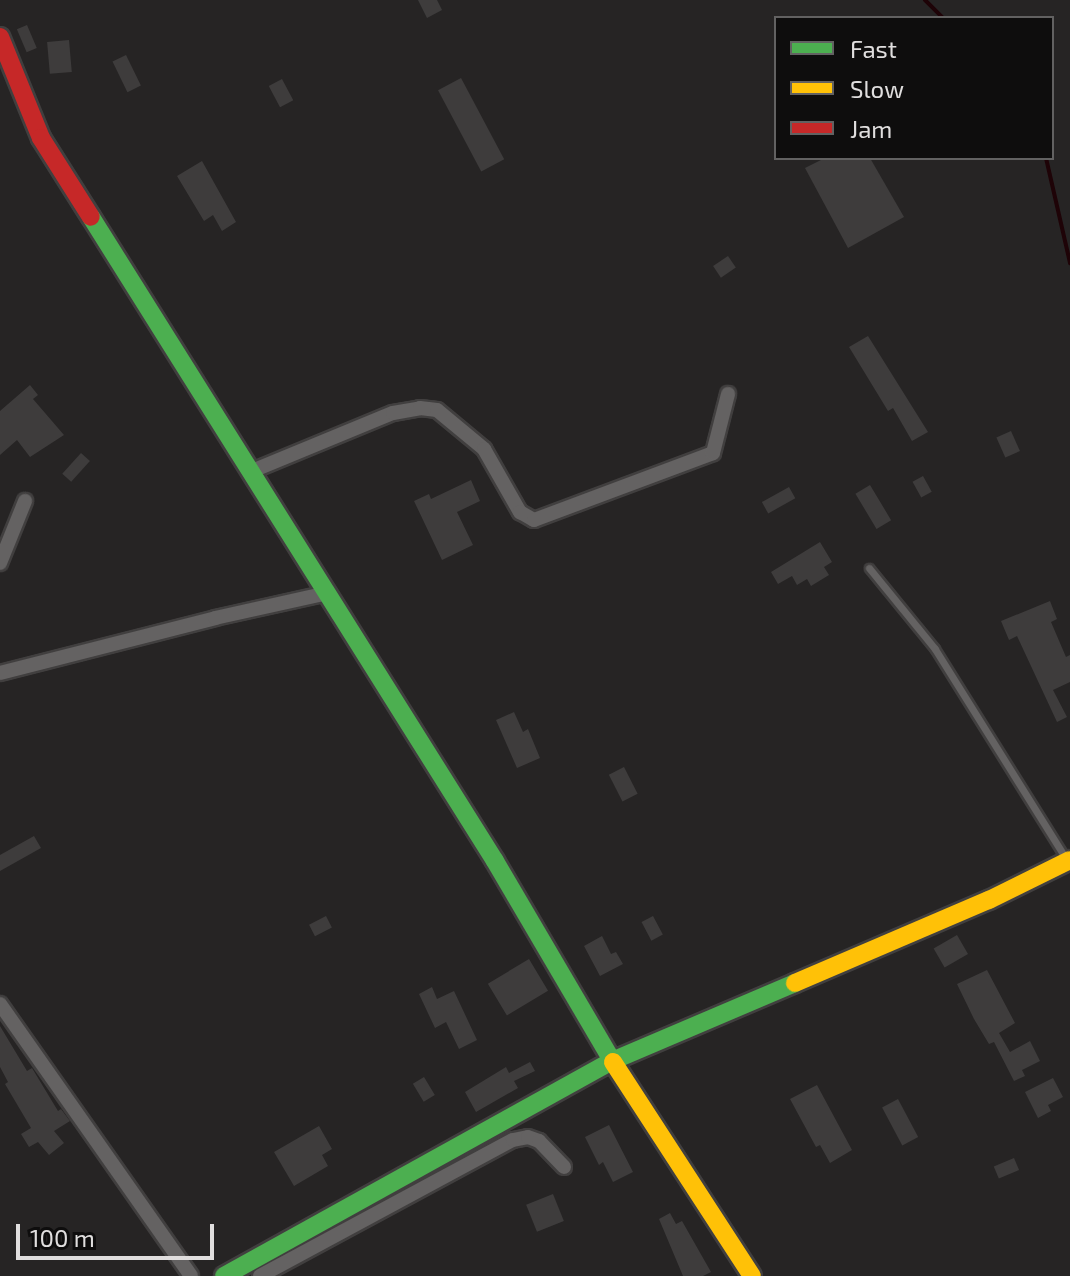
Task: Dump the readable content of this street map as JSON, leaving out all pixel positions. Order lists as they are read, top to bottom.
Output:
{
  "legend": ["Fast", "Slow", "Jam"],
  "scale_bar": "100 m"
}
